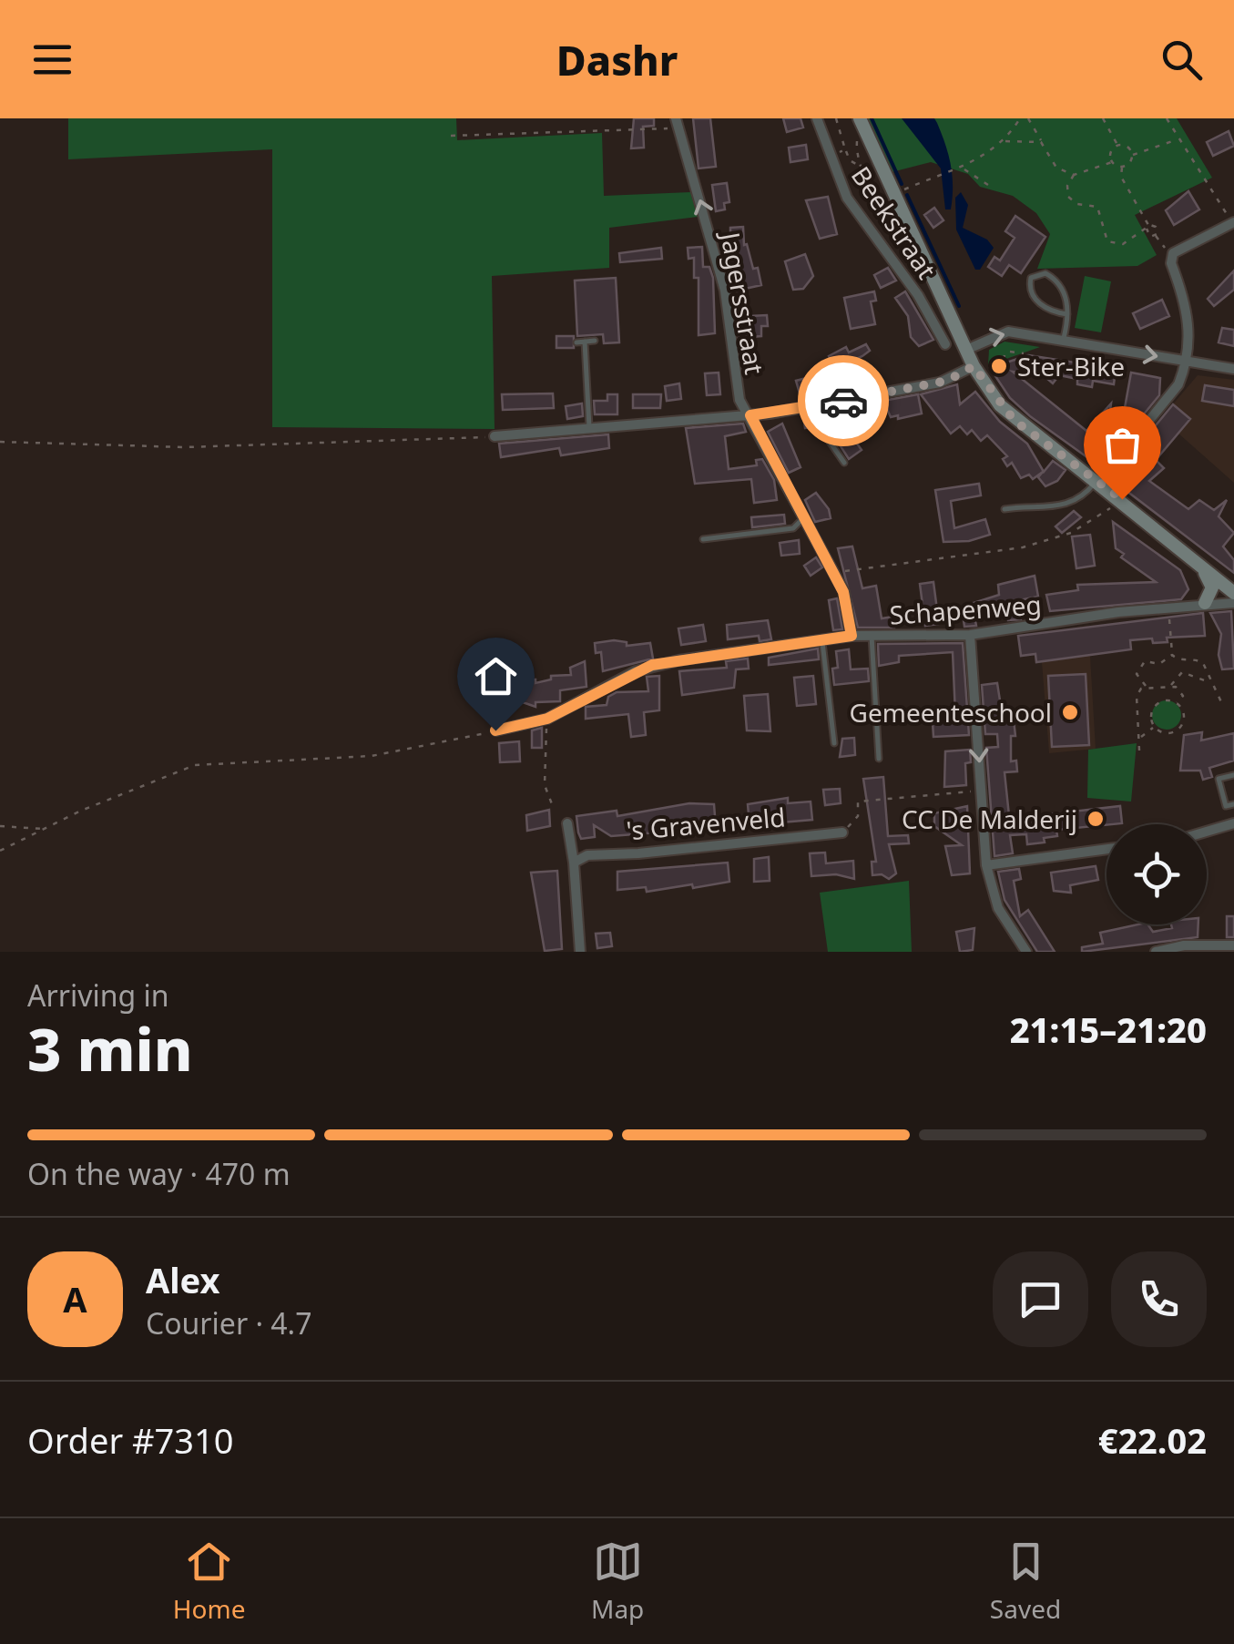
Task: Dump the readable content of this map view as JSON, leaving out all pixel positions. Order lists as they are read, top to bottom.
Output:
{
  "streets": {
    "street": [
      "Beekstraat",
      "Jagersstraat",
      "Schapenweg",
      "'s Gravenveld"
    ]
  },
  "crossings": [
    ["Jagersstraat", "Schapenweg"]
  ],
  "one_way": ["Jagersstraat"],
  "places": ["Ster-Bike", "Gemeenteschool", "CC De Malderij"],
  "page": {
    "header": "Dashr",
    "heading": ["3 min", "Arriving in", "21:15–21:20"],
    "panel": [
      "Alex",
      "Courier · 4.7",
      "Order #7310",
      "€22.02"
    ],
    "bar": "On the way · 470 m",
    "round": "A",
    "tabs": ["Home", "Map", "Saved"]
  }
}
